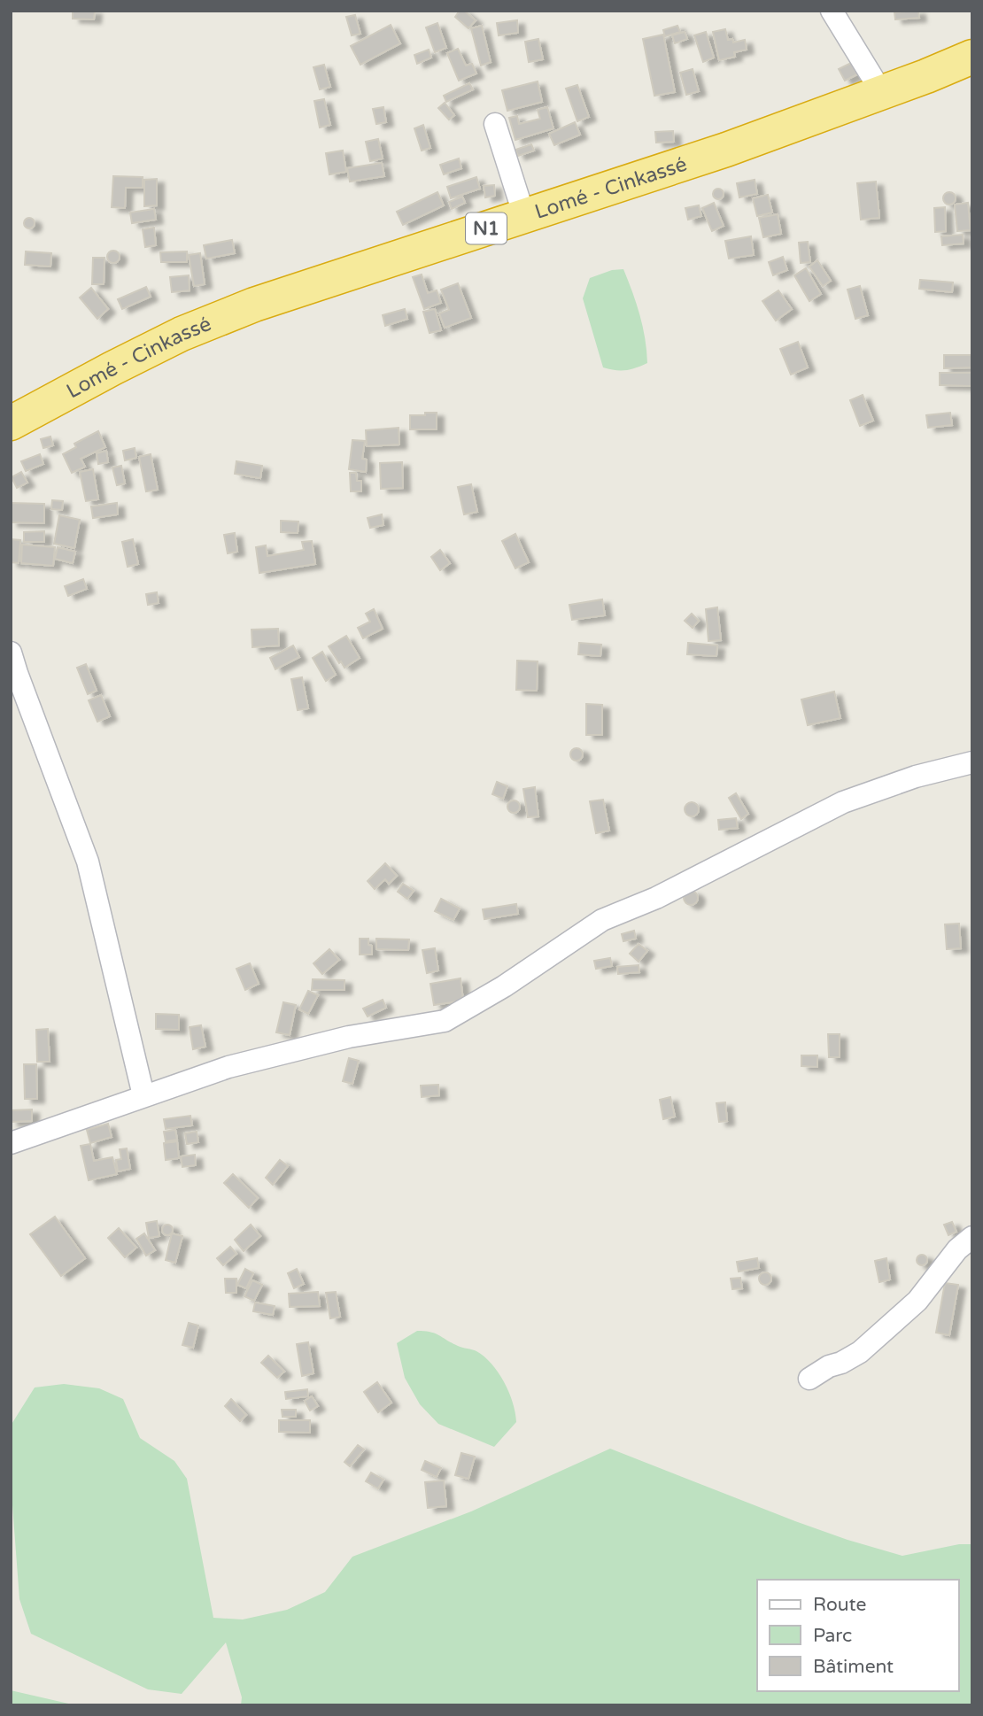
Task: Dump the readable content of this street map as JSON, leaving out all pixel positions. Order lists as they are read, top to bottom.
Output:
{
  "streets": {
    "highway": ["Lomé - Cinkassé", "N1"]
  },
  "legend": ["Route", "Parc", "Bâtiment"]
}
